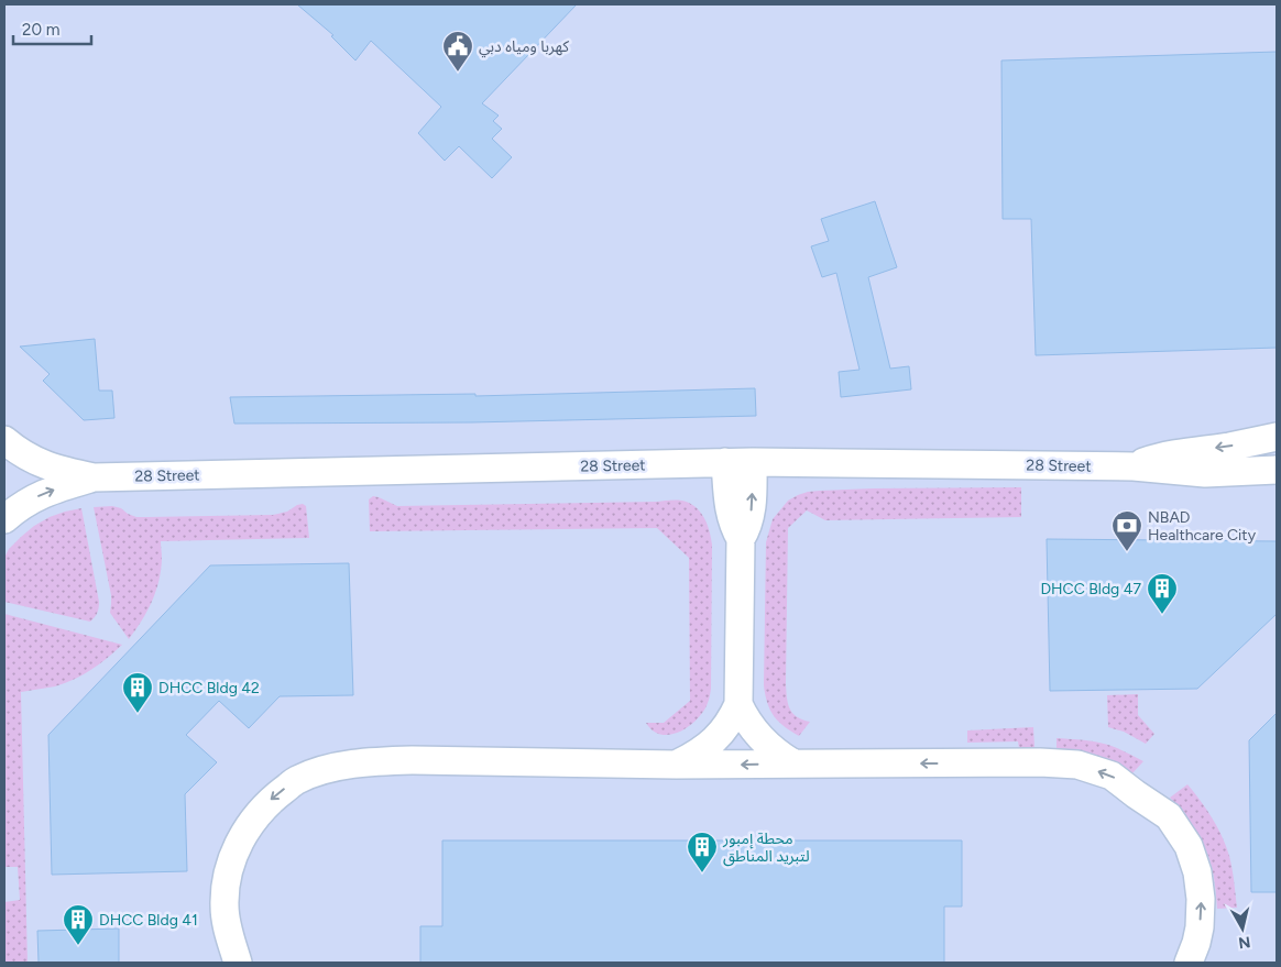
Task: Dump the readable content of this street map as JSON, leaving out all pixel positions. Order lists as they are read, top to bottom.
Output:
{
  "streets": {
    "street": ["28 Street"]
  },
  "places": {
    "public building": ["كهربا ومياه دبي"],
    "bank": ["NBAD Healthcare City"],
    "building": [
      "DHCC Bldg 47",
      "DHCC Bldg 42",
      "محطة إمبور لتبريد المناطق",
      "DHCC Bldg 41"
    ]
  },
  "scale_bar": "20 m",
  "north": "bottom"
}
